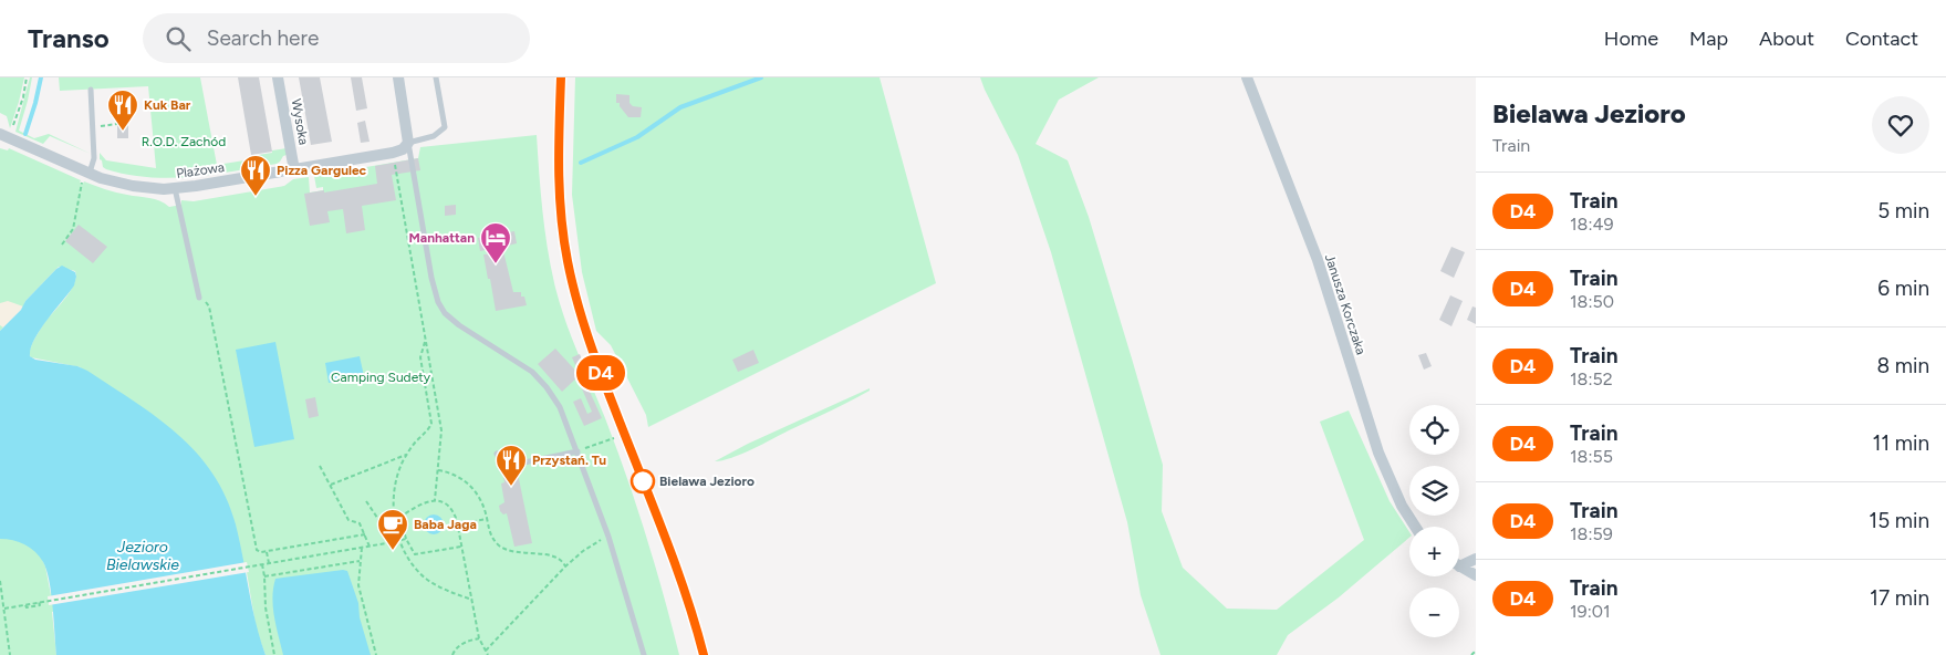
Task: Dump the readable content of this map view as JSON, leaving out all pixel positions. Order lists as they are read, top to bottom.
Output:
{
  "streets": {
    "street": ["Wysoka", "Plażowa", "Janusza Korczaka"]
  },
  "crossings": [
    ["Wysoka", "Plażowa"]
  ],
  "water": ["Jezioro Bielawskie"],
  "parks": ["R.O.D. Zachód", "Camping Sudety"],
  "places": {
    "restaurant": ["Kuk Bar", "Pizza Gargulec", "Przystań. Tu"],
    "hotel": ["Manhattan"],
    "other": ["Bielawa Jezioro"],
    "cafe": ["Baba Jaga"]
  },
  "page": {
    "header": "Transo",
    "search": "Search here",
    "nav": [
      "Home",
      "Map",
      "About",
      "Contact"
    ],
    "on_map": "D4",
    "heading": ["Bielawa Jezioro", "Train"],
    "list": [
      {
        "mark": "D4",
        "name": "Train",
        "note": "18:49",
        "value": "5 min"
      },
      {
        "mark": "D4",
        "name": "Train",
        "note": "18:50",
        "value": "6 min"
      },
      {
        "mark": "D4",
        "name": "Train",
        "note": "18:52",
        "value": "8 min"
      },
      {
        "mark": "D4",
        "name": "Train",
        "note": "18:55",
        "value": "11 min"
      },
      {
        "mark": "D4",
        "name": "Train",
        "note": "18:59",
        "value": "15 min"
      },
      {
        "mark": "D4",
        "name": "Train",
        "note": "19:01",
        "value": "17 min"
      }
    ],
    "map_buttons": ["+", "−"]
  }
}
